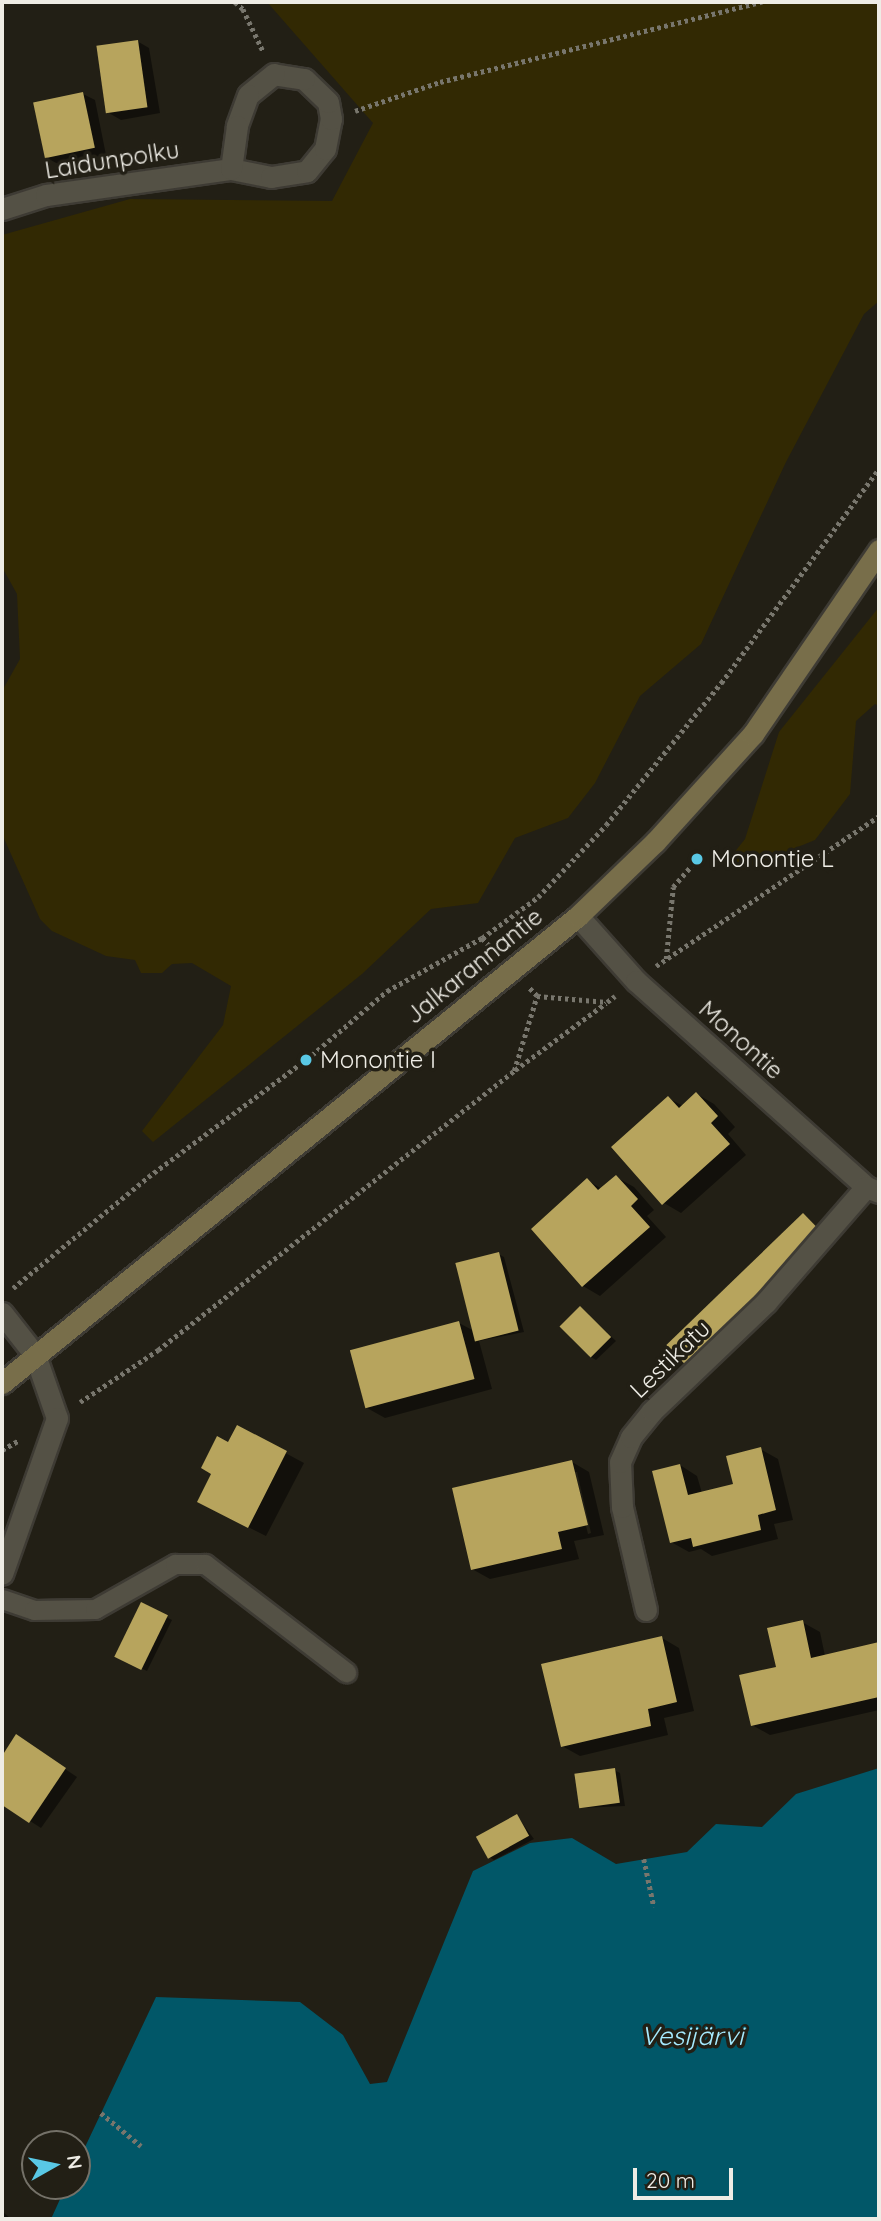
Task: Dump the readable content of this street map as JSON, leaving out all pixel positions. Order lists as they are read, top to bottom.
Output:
{
  "streets": {
    "main road": ["Jalkarannantie"],
    "street": ["Laidunpolku", "Monontie", "Lestikatu"]
  },
  "crossings": [
    ["Jalkarannantie", "Monontie"],
    ["Monontie", "Lestikatu"]
  ],
  "water": ["Vesijärvi"],
  "places": ["Monontie L", "Monontie I"],
  "scale_bar": "20 m",
  "north": "right"
}
